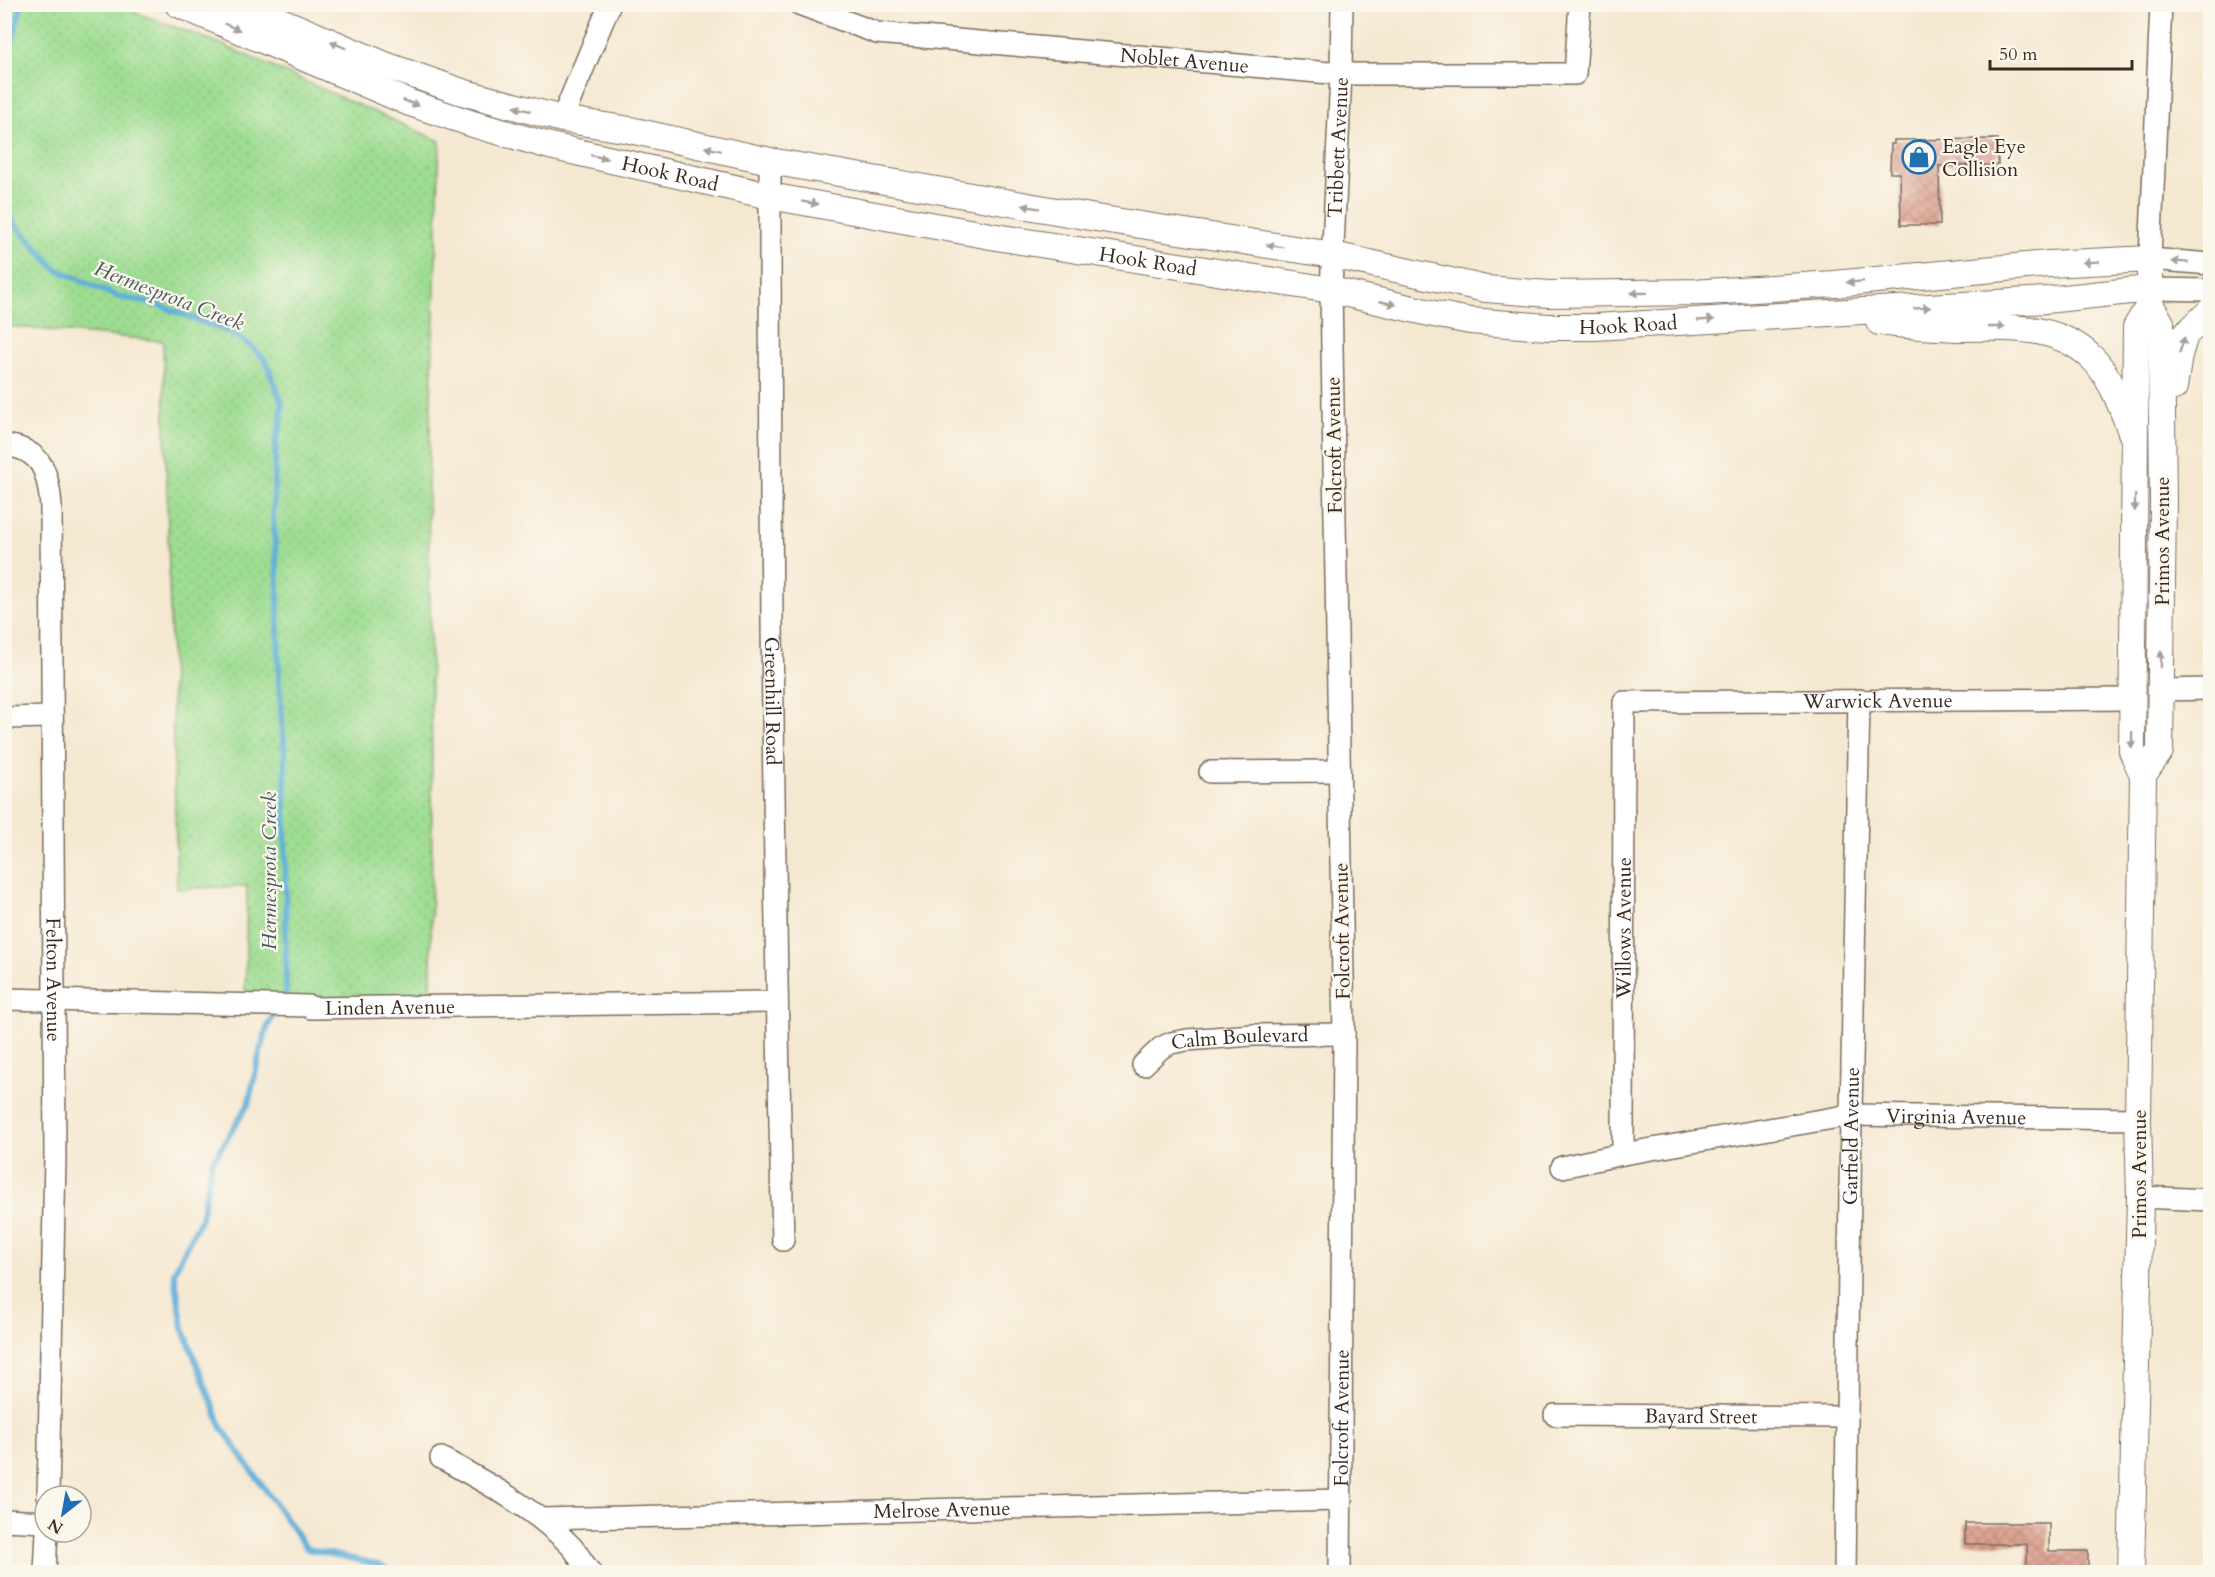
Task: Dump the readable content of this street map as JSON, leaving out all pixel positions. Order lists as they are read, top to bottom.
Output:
{
  "streets": {
    "main road": ["Hook Road", "Primos Avenue"],
    "street": [
      "Noblet Avenue",
      "Tribbett Avenue",
      "Folcroft Avenue",
      "Warwick Avenue",
      "Greenhill Road",
      "Willows Avenue",
      "Felton Avenue",
      "Linden Avenue",
      "Calm Boulevard",
      "Virginia Avenue",
      "Garfield Avenue",
      "Bayard Street",
      "Melrose Avenue"
    ]
  },
  "crossings": [
    ["Noblet Avenue", "Tribbett Avenue"],
    ["Tribbett Avenue", "Hook Road"],
    ["Tribbett Avenue", "Folcroft Avenue"],
    ["Hook Road", "Folcroft Avenue"],
    ["Hook Road", "Primos Avenue"],
    ["Hook Road", "Greenhill Road"],
    ["Folcroft Avenue", "Calm Boulevard"],
    ["Folcroft Avenue", "Melrose Avenue"],
    ["Primos Avenue", "Warwick Avenue"],
    ["Primos Avenue", "Virginia Avenue"],
    ["Warwick Avenue", "Willows Avenue"],
    ["Warwick Avenue", "Garfield Avenue"],
    ["Greenhill Road", "Linden Avenue"],
    ["Willows Avenue", "Virginia Avenue"],
    ["Felton Avenue", "Linden Avenue"],
    ["Virginia Avenue", "Garfield Avenue"],
    ["Garfield Avenue", "Bayard Street"]
  ],
  "water": ["Hermesprota Creek"],
  "places": {
    "shop": ["Eagle Eye Collision"]
  },
  "scale_bar": "50 m",
  "north": "bottom left"
}
